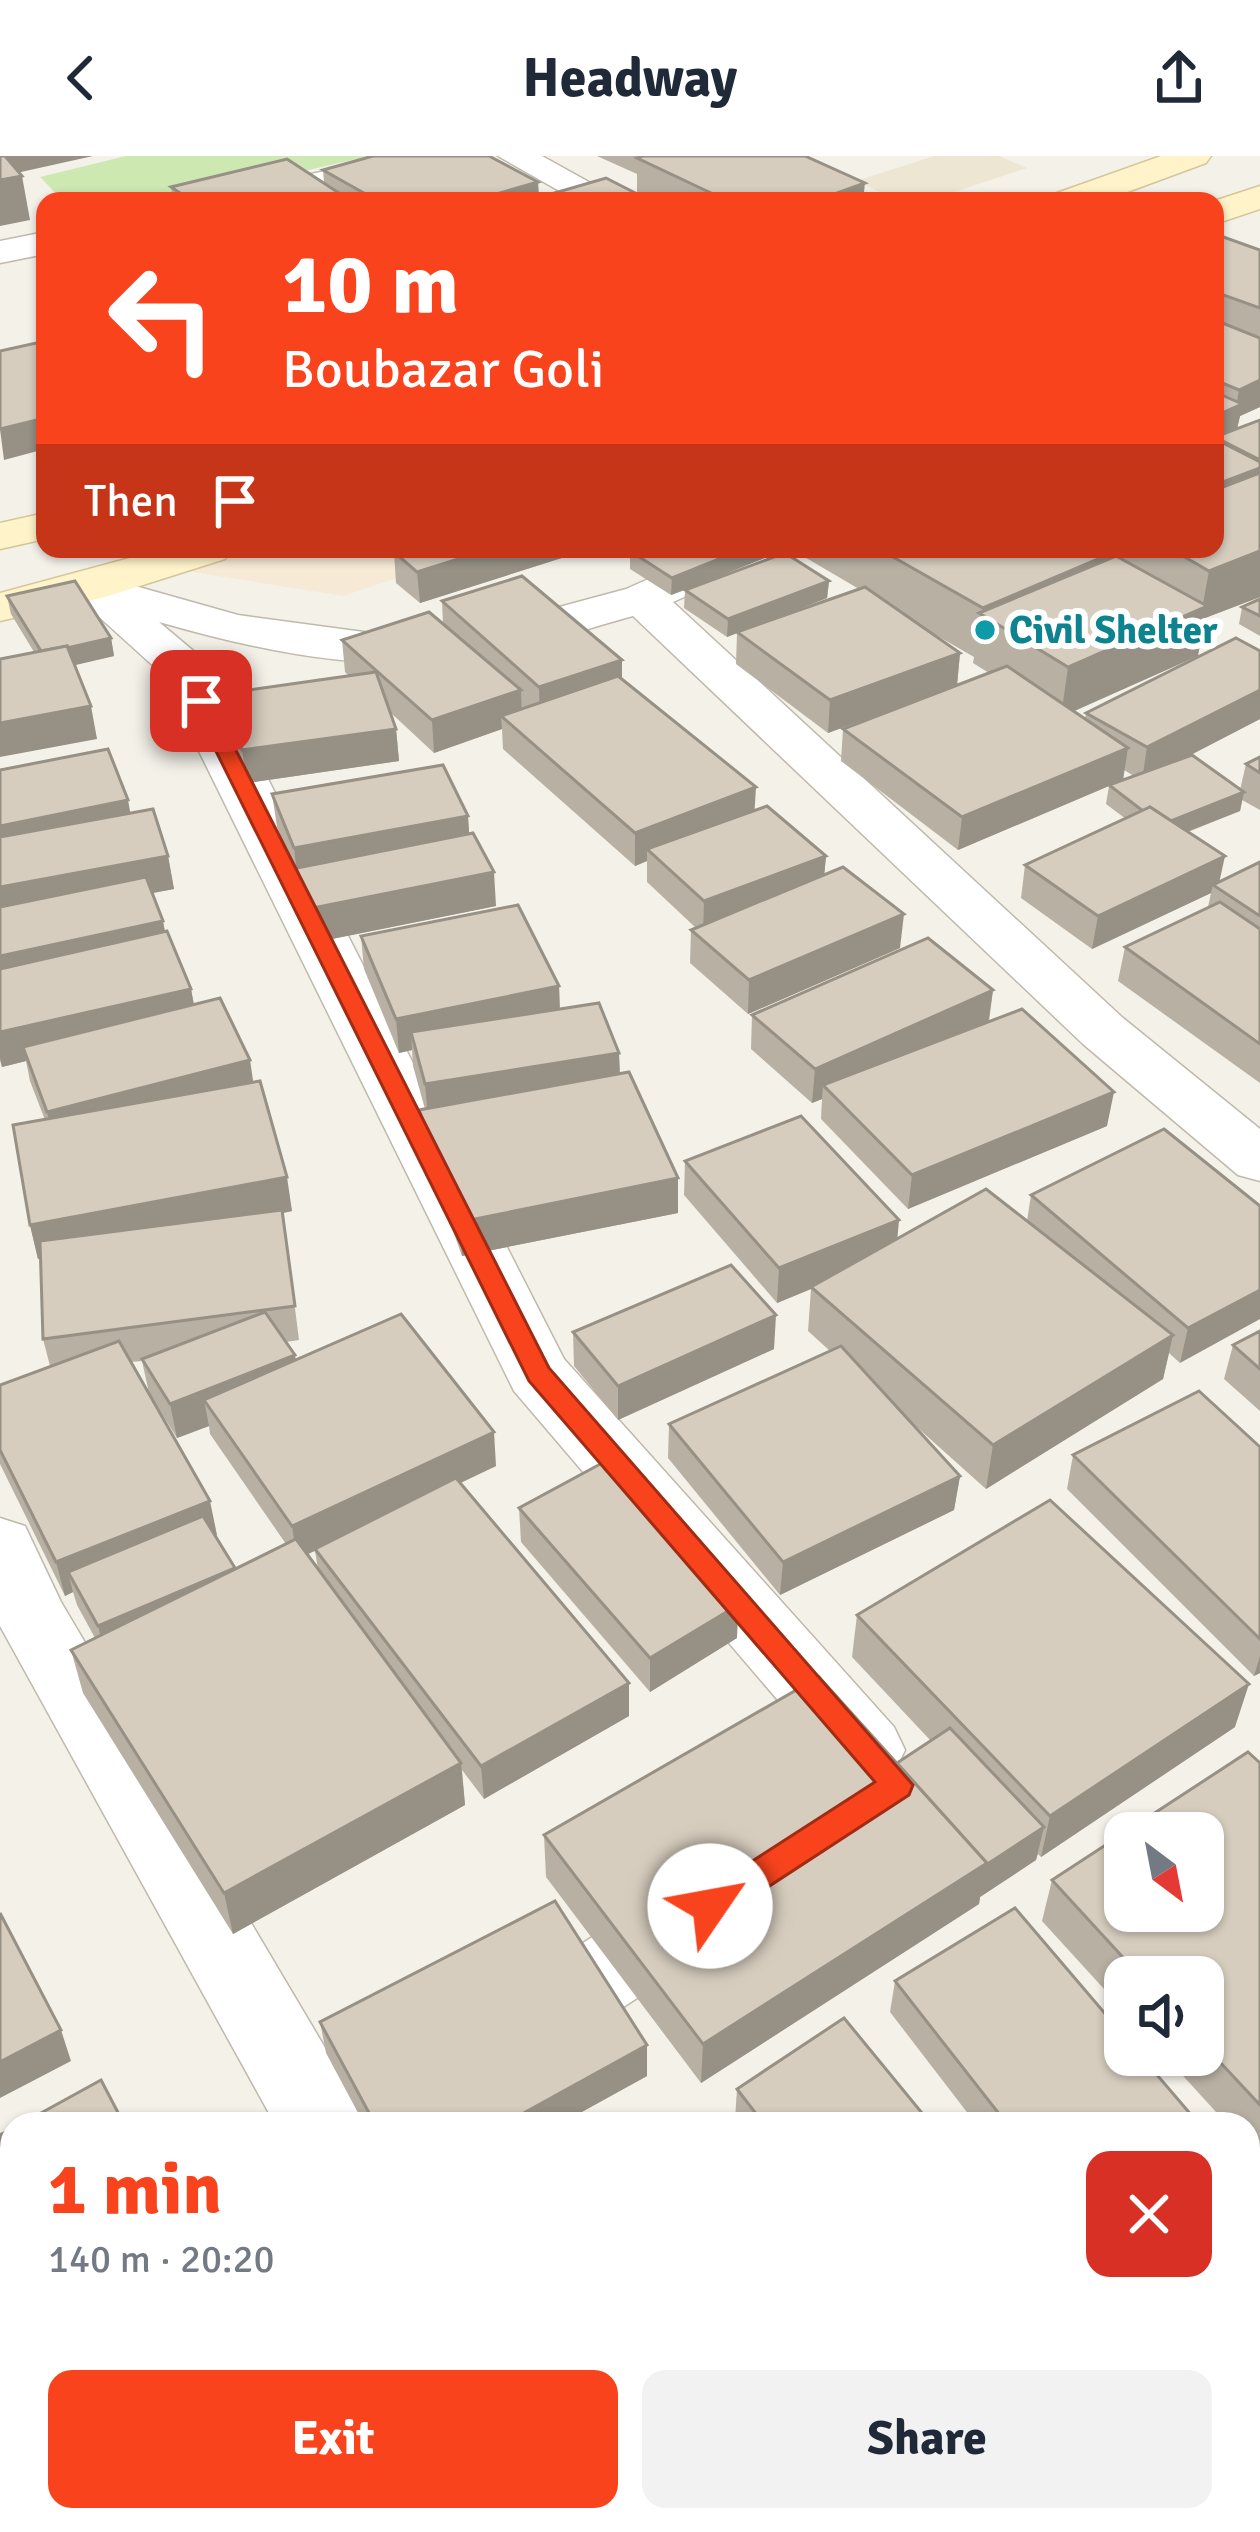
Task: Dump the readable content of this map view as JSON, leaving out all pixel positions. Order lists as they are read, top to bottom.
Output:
{
  "places": ["Civil Shelter"],
  "north": "bottom right",
  "page": {
    "header": "Headway",
    "turn": ["10 m", "Boubazar Goli"],
    "then": "Then",
    "heading": ["1 min", "140 m · 20:20"],
    "buttons": ["Exit", "Share"]
  }
}
